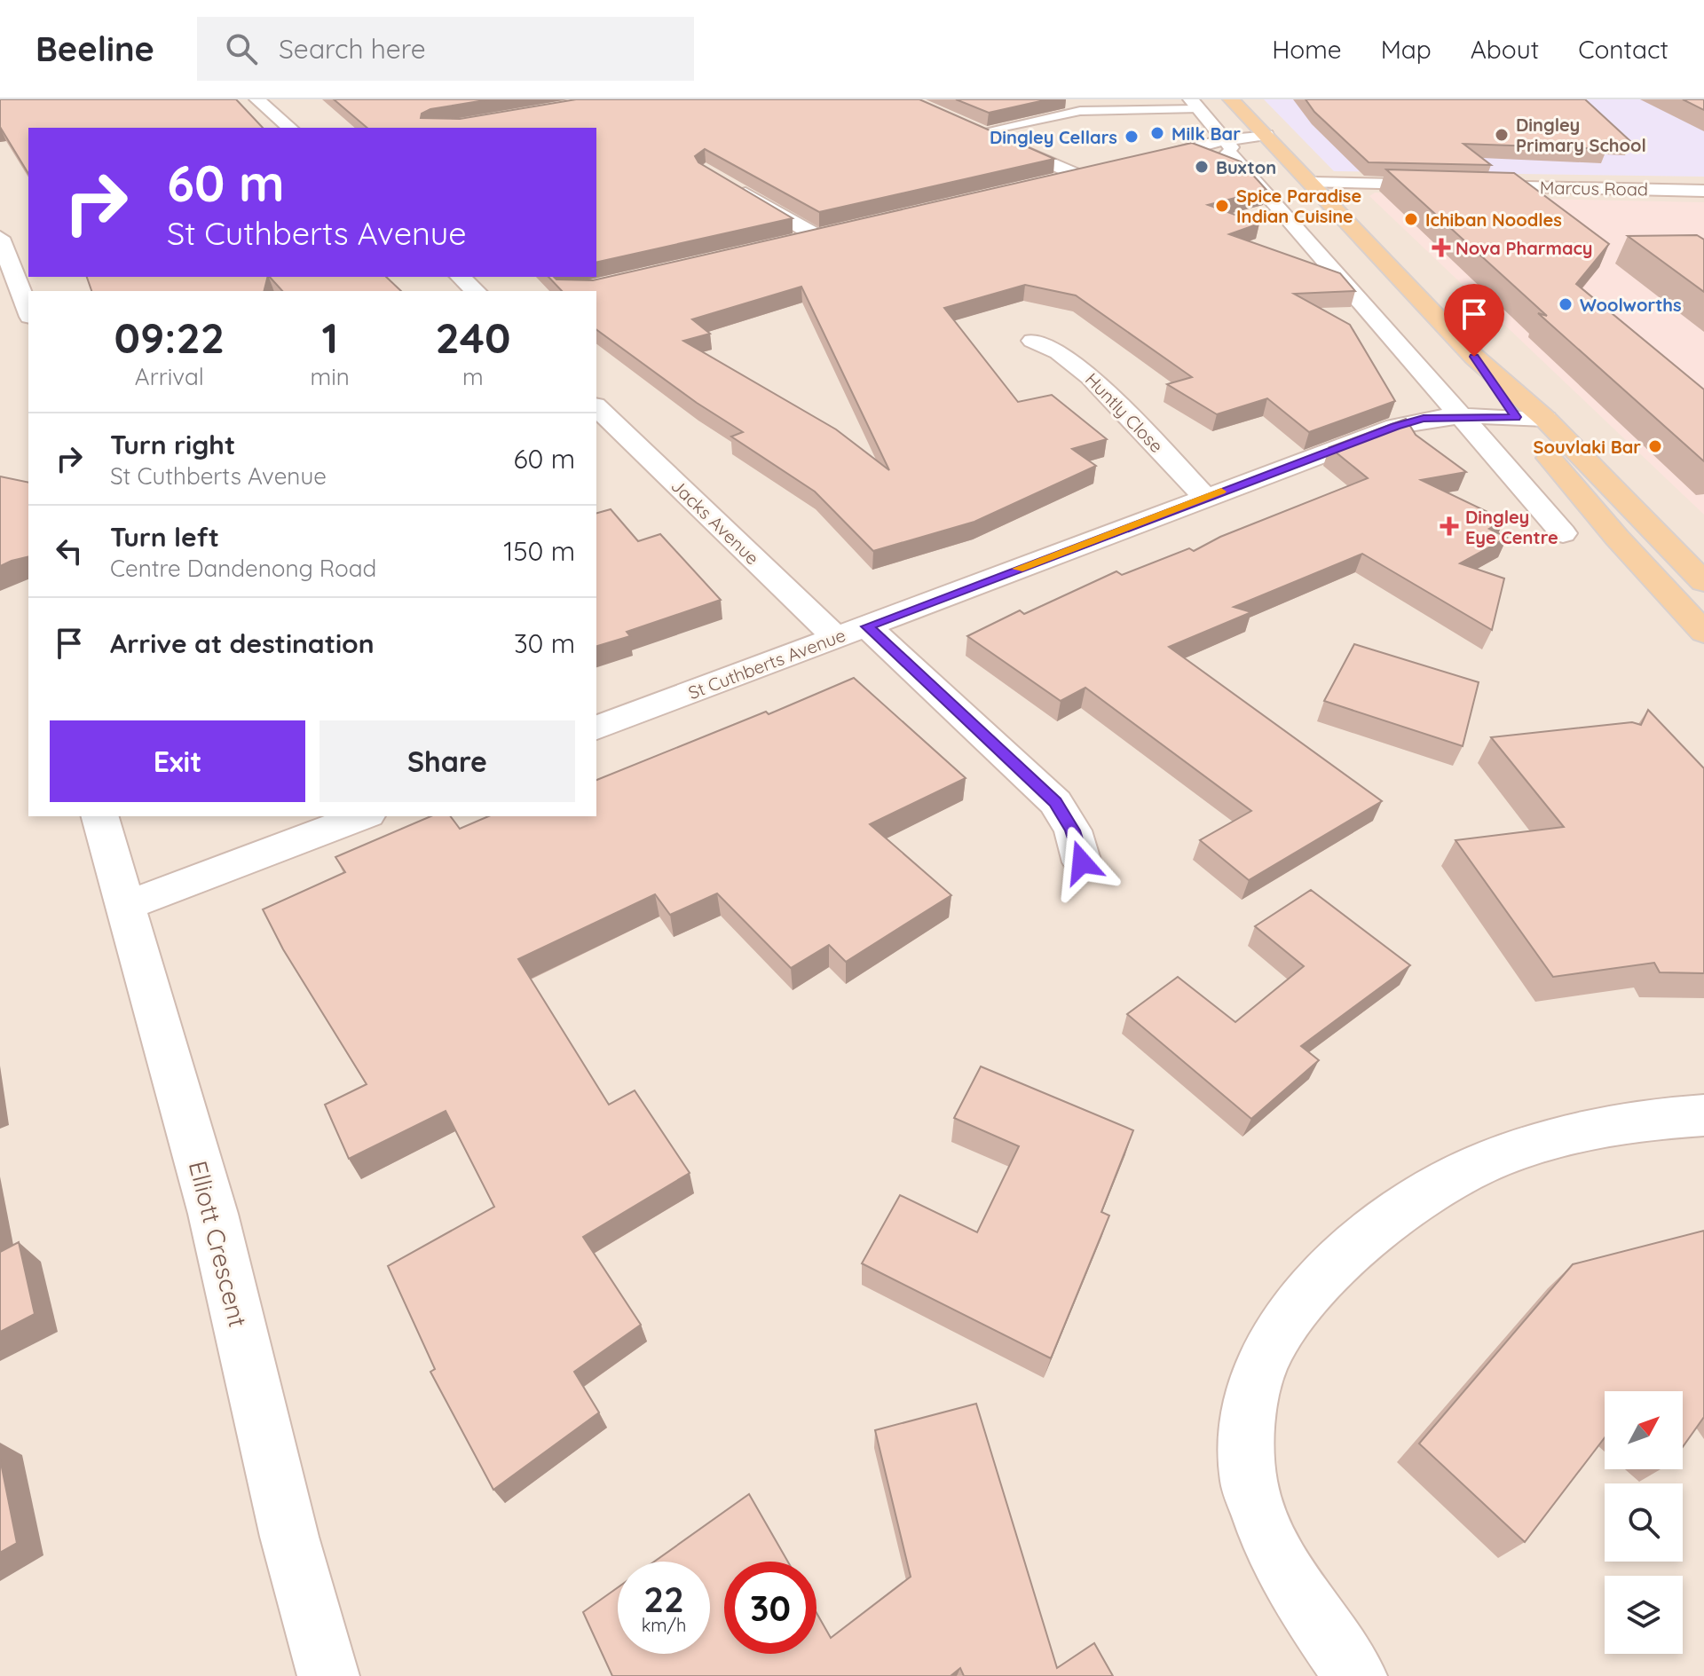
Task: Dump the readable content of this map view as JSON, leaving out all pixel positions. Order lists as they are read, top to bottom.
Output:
{
  "streets": {
    "street": [
      "Marcus Road",
      "Huntly Close",
      "Jacks Avenue",
      "St Cuthberts Avenue",
      "Elliott Crescent"
    ]
  },
  "crossings": [
    ["Huntly Close", "St Cuthberts Avenue"],
    ["Jacks Avenue", "St Cuthberts Avenue"]
  ],
  "places": {
    "other": [
      "Milk Bar",
      "Dingley Primary School",
      "Dingley Cellars",
      "Buxton",
      "Spice Paradise Indian Cuisine",
      "Ichiban Noodles",
      "Woolworths",
      "Souvlaki Bar"
    ],
    "health": ["Nova Pharmacy", "Dingley Eye Centre"]
  },
  "north": "top right",
  "page": {
    "header": "Beeline",
    "search": "Search here",
    "nav": [
      "Home",
      "Map",
      "About",
      "Contact"
    ],
    "turn": ["60 m", "St Cuthberts Avenue"],
    "eta": [
      "09:22",
      "Arrival",
      "1",
      "min",
      "240",
      "m"
    ],
    "list": [
      {
        "name": "Turn right",
        "note": "St Cuthberts Avenue",
        "value": "60 m"
      },
      {
        "name": "Turn left",
        "note": "Centre Dandenong Road",
        "value": "150 m"
      },
      {
        "name": "Arrive at destination",
        "value": "30 m"
      }
    ],
    "buttons": ["Exit", "Share"],
    "speed": "22 km/h",
    "limit": "30"
  }
}
